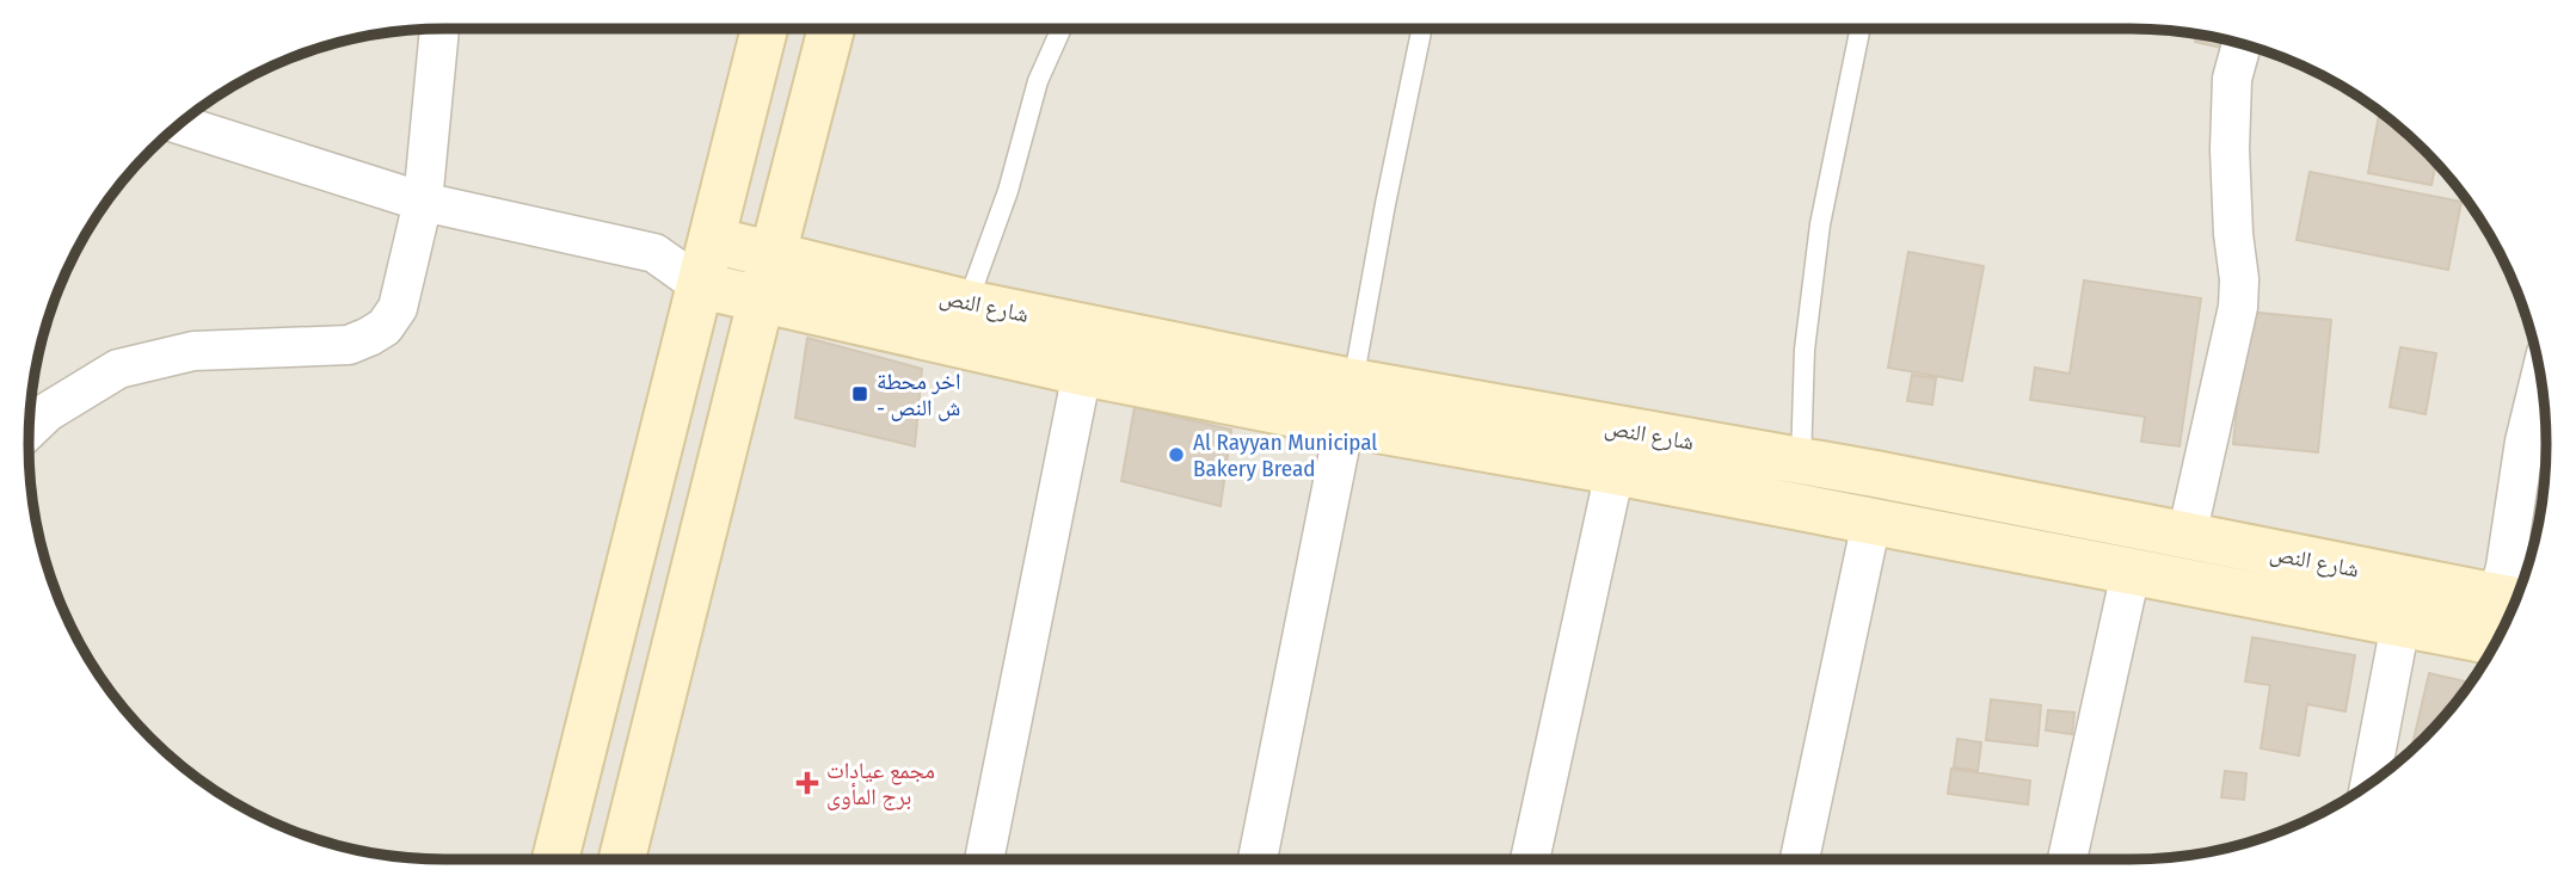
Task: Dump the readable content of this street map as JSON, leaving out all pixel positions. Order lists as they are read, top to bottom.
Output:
{
  "streets": {
    "main road": ["شارع النص"]
  },
  "places": {
    "transit": ["اخر محطة - ش النص"],
    "other": ["Al Rayyan Municipal Bakery Bread"],
    "health": ["مجمع عيادات برج المأوى"]
  }
}
